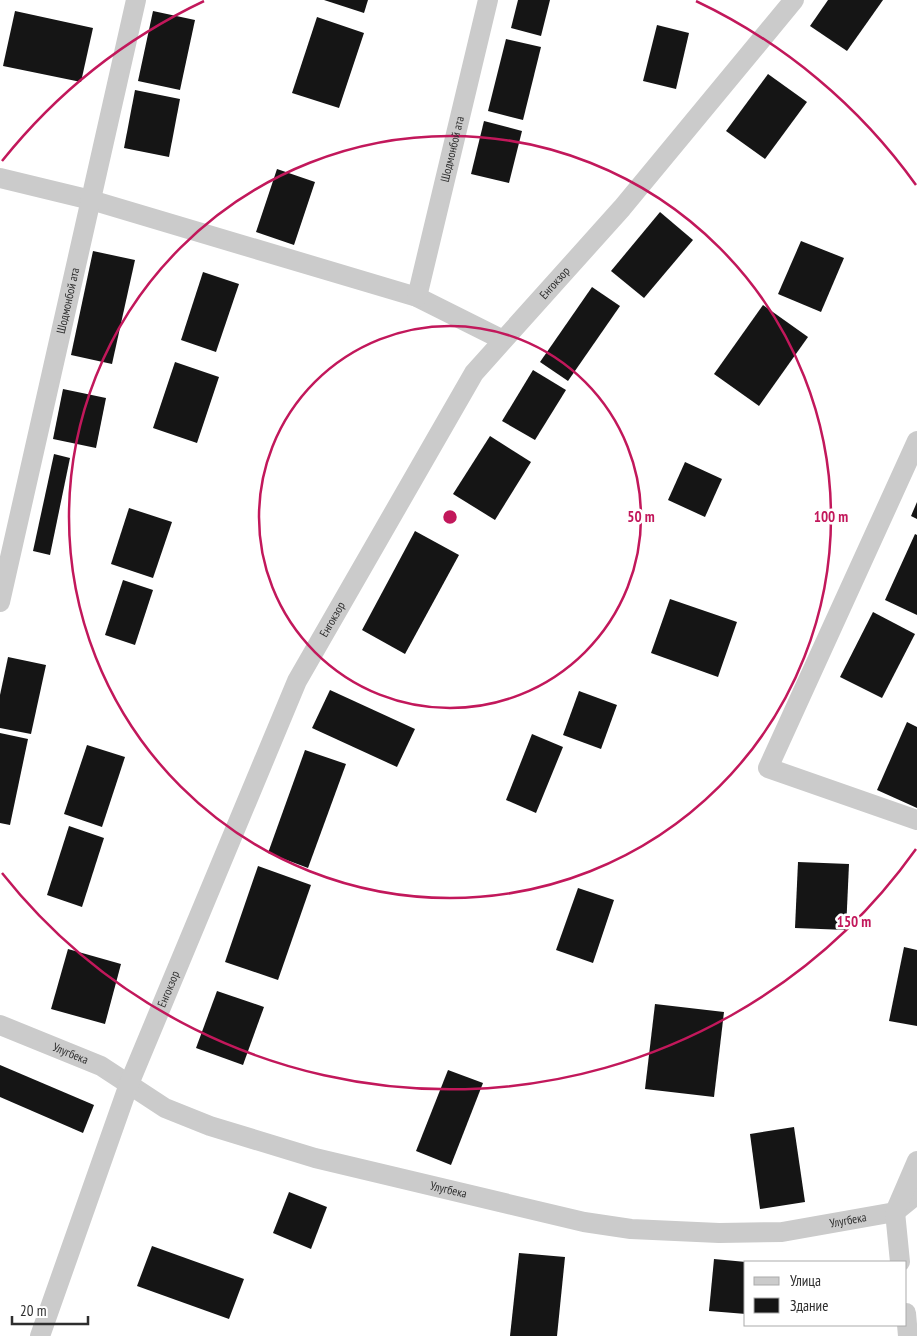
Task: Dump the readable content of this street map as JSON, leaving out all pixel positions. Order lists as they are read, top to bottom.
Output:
{
  "streets": {
    "street": ["Шодмонбой ата", "Енгокзор", "Улугбека"]
  },
  "crossings": [
    ["Енгокзор", "Улугбека"]
  ],
  "legend": ["Улица", "Здание"],
  "scale_bar": "20 m",
  "rings": ["50 m", "100 m", "150 m"]
}
